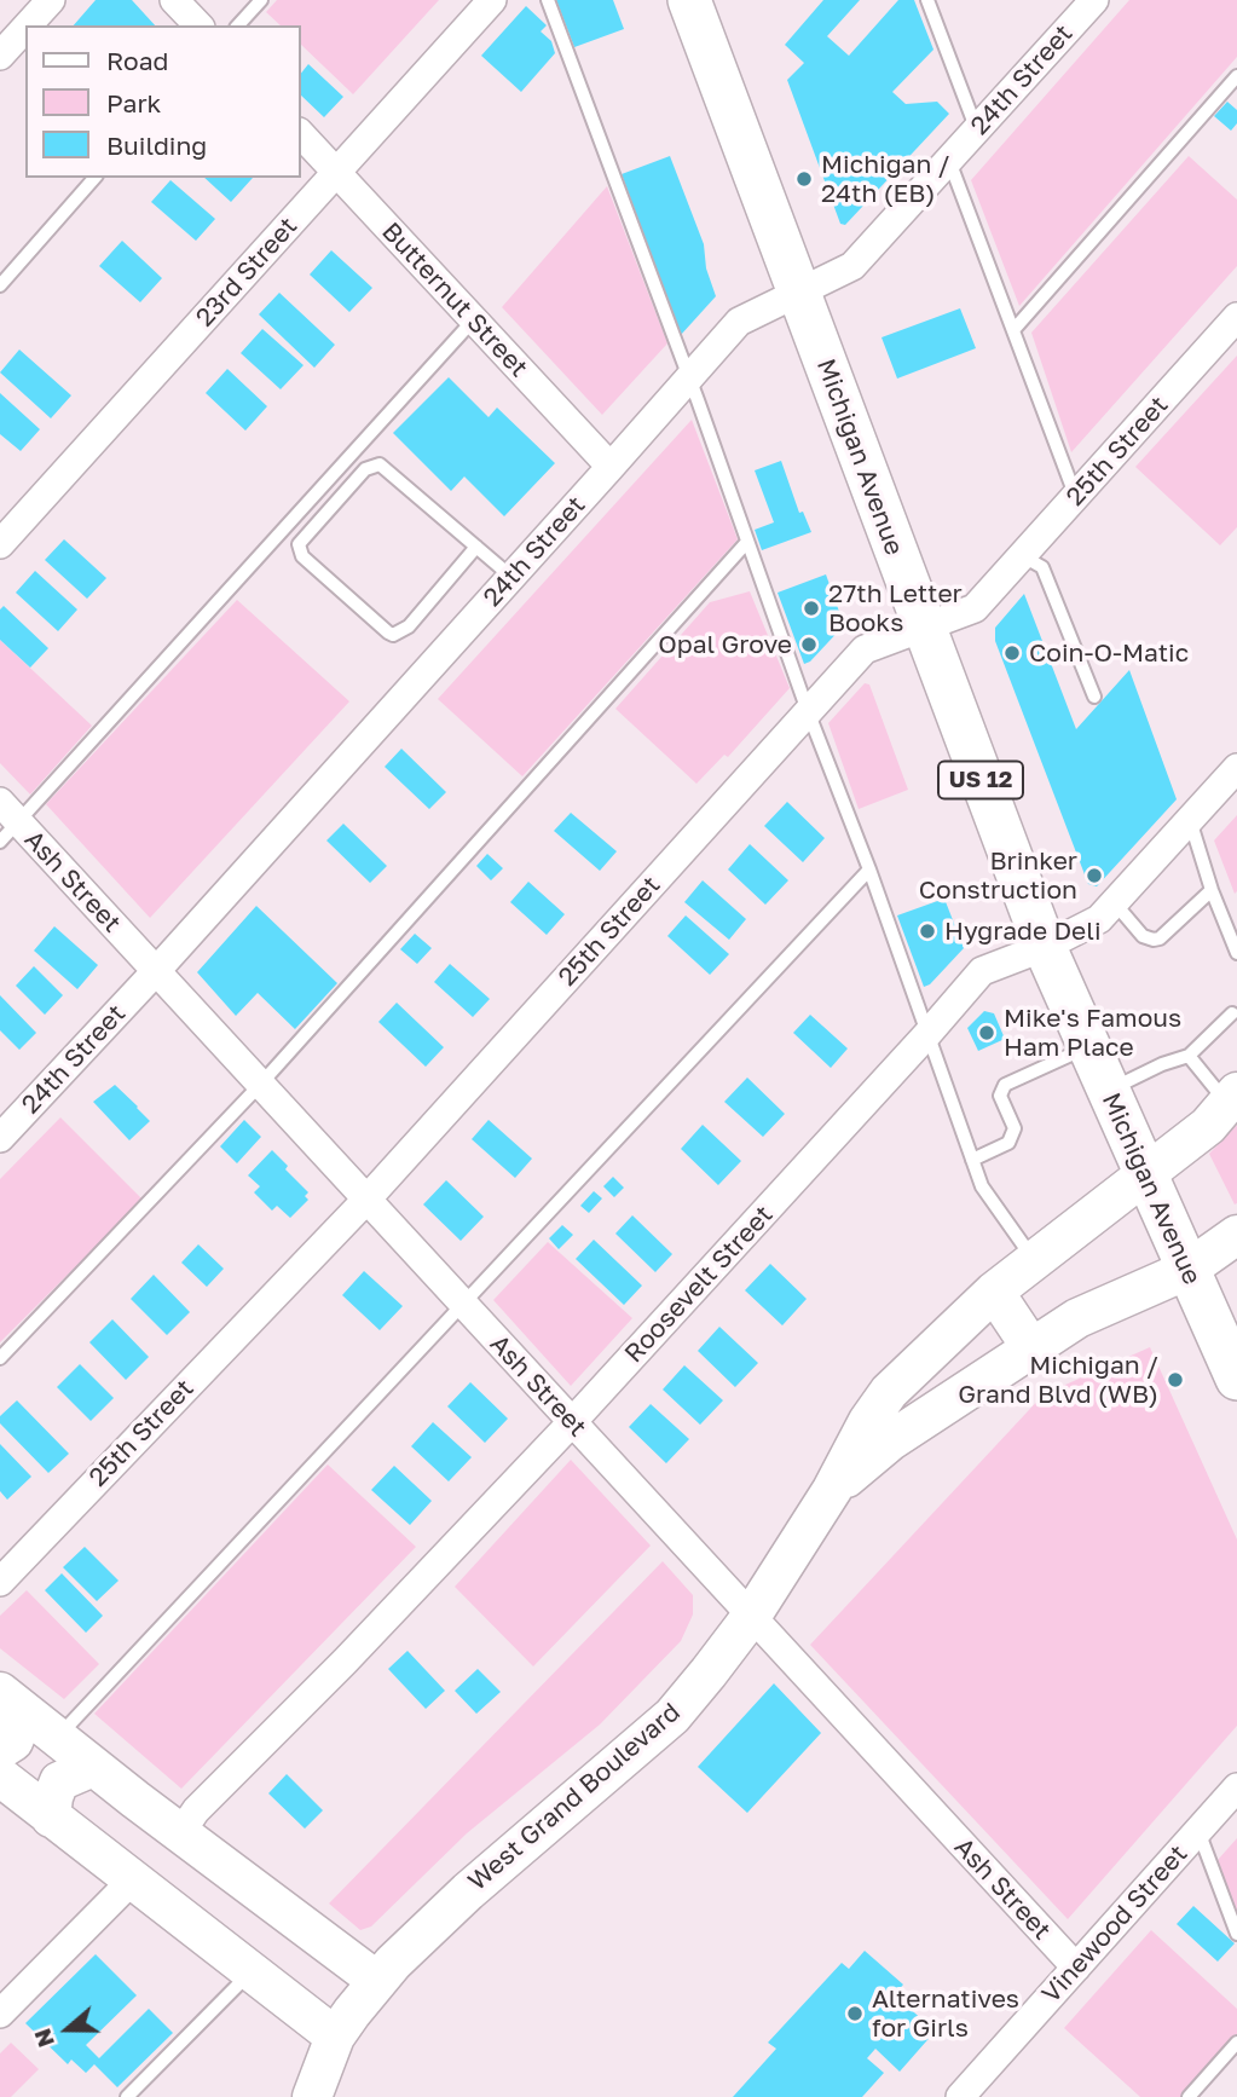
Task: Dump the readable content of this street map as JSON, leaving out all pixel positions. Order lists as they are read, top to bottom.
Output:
{
  "streets": {
    "main road": ["Michigan Avenue", "US 12", "West Grand Boulevard"],
    "street": [
      "24th Street",
      "23rd Street",
      "Butternut Street",
      "25th Street",
      "Ash Street",
      "Roosevelt Street",
      "Vinewood Street"
    ]
  },
  "crossings": [
    ["24th Street", "Butternut Street"],
    ["24th Street", "Michigan Avenue"],
    ["24th Street", "Ash Street"],
    ["23rd Street", "Butternut Street"],
    ["25th Street", "Michigan Avenue"],
    ["25th Street", "Ash Street"],
    ["Michigan Avenue", "Roosevelt Street"],
    ["Michigan Avenue", "West Grand Boulevard"],
    ["Ash Street", "Roosevelt Street"],
    ["Ash Street", "West Grand Boulevard"],
    ["Ash Street", "Vinewood Street"]
  ],
  "places": [
    "Michigan / 24th (EB)",
    "27th Letter Books",
    "Opal Grove",
    "Coin-O-Matic",
    "Brinker Construction",
    "Hygrade Deli",
    "Mike's Famous Ham Place",
    "Michigan / Grand Blvd (WB)",
    "Alternatives for Girls"
  ],
  "legend": ["Road", "Park", "Building"],
  "north": "left"
}
